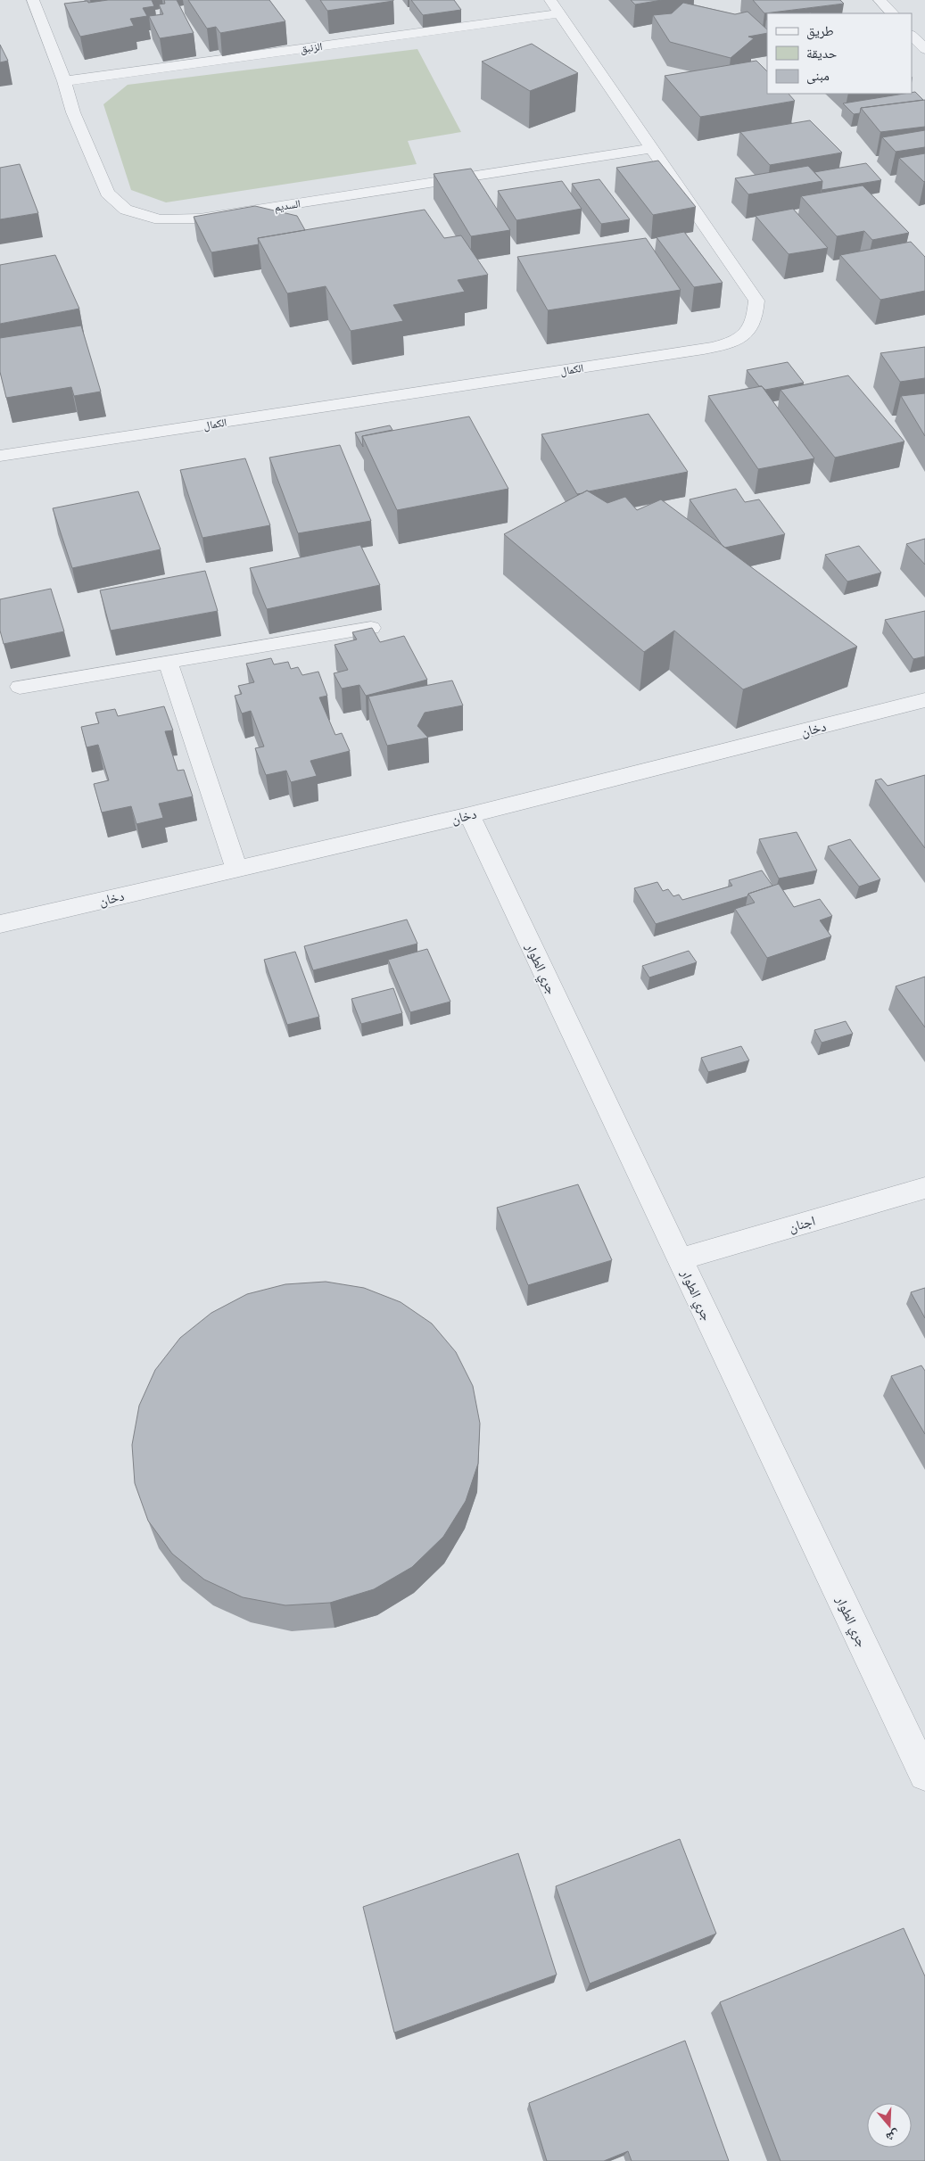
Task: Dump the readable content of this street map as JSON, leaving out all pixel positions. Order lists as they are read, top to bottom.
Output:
{
  "streets": {
    "street": [
      "الزنبق",
      "السديم",
      "الكمال",
      "دخان",
      "جري الطوار",
      "اجنان"
    ]
  },
  "crossings": [
    ["الزنبق", "السديم"],
    ["الزنبق", "الكمال"],
    ["السديم", "الكمال"],
    ["دخان", "جري الطوار"],
    ["جري الطوار", "اجنان"]
  ],
  "legend": ["طريق", "حديقة", "مبنى"],
  "north": "bottom"
}
